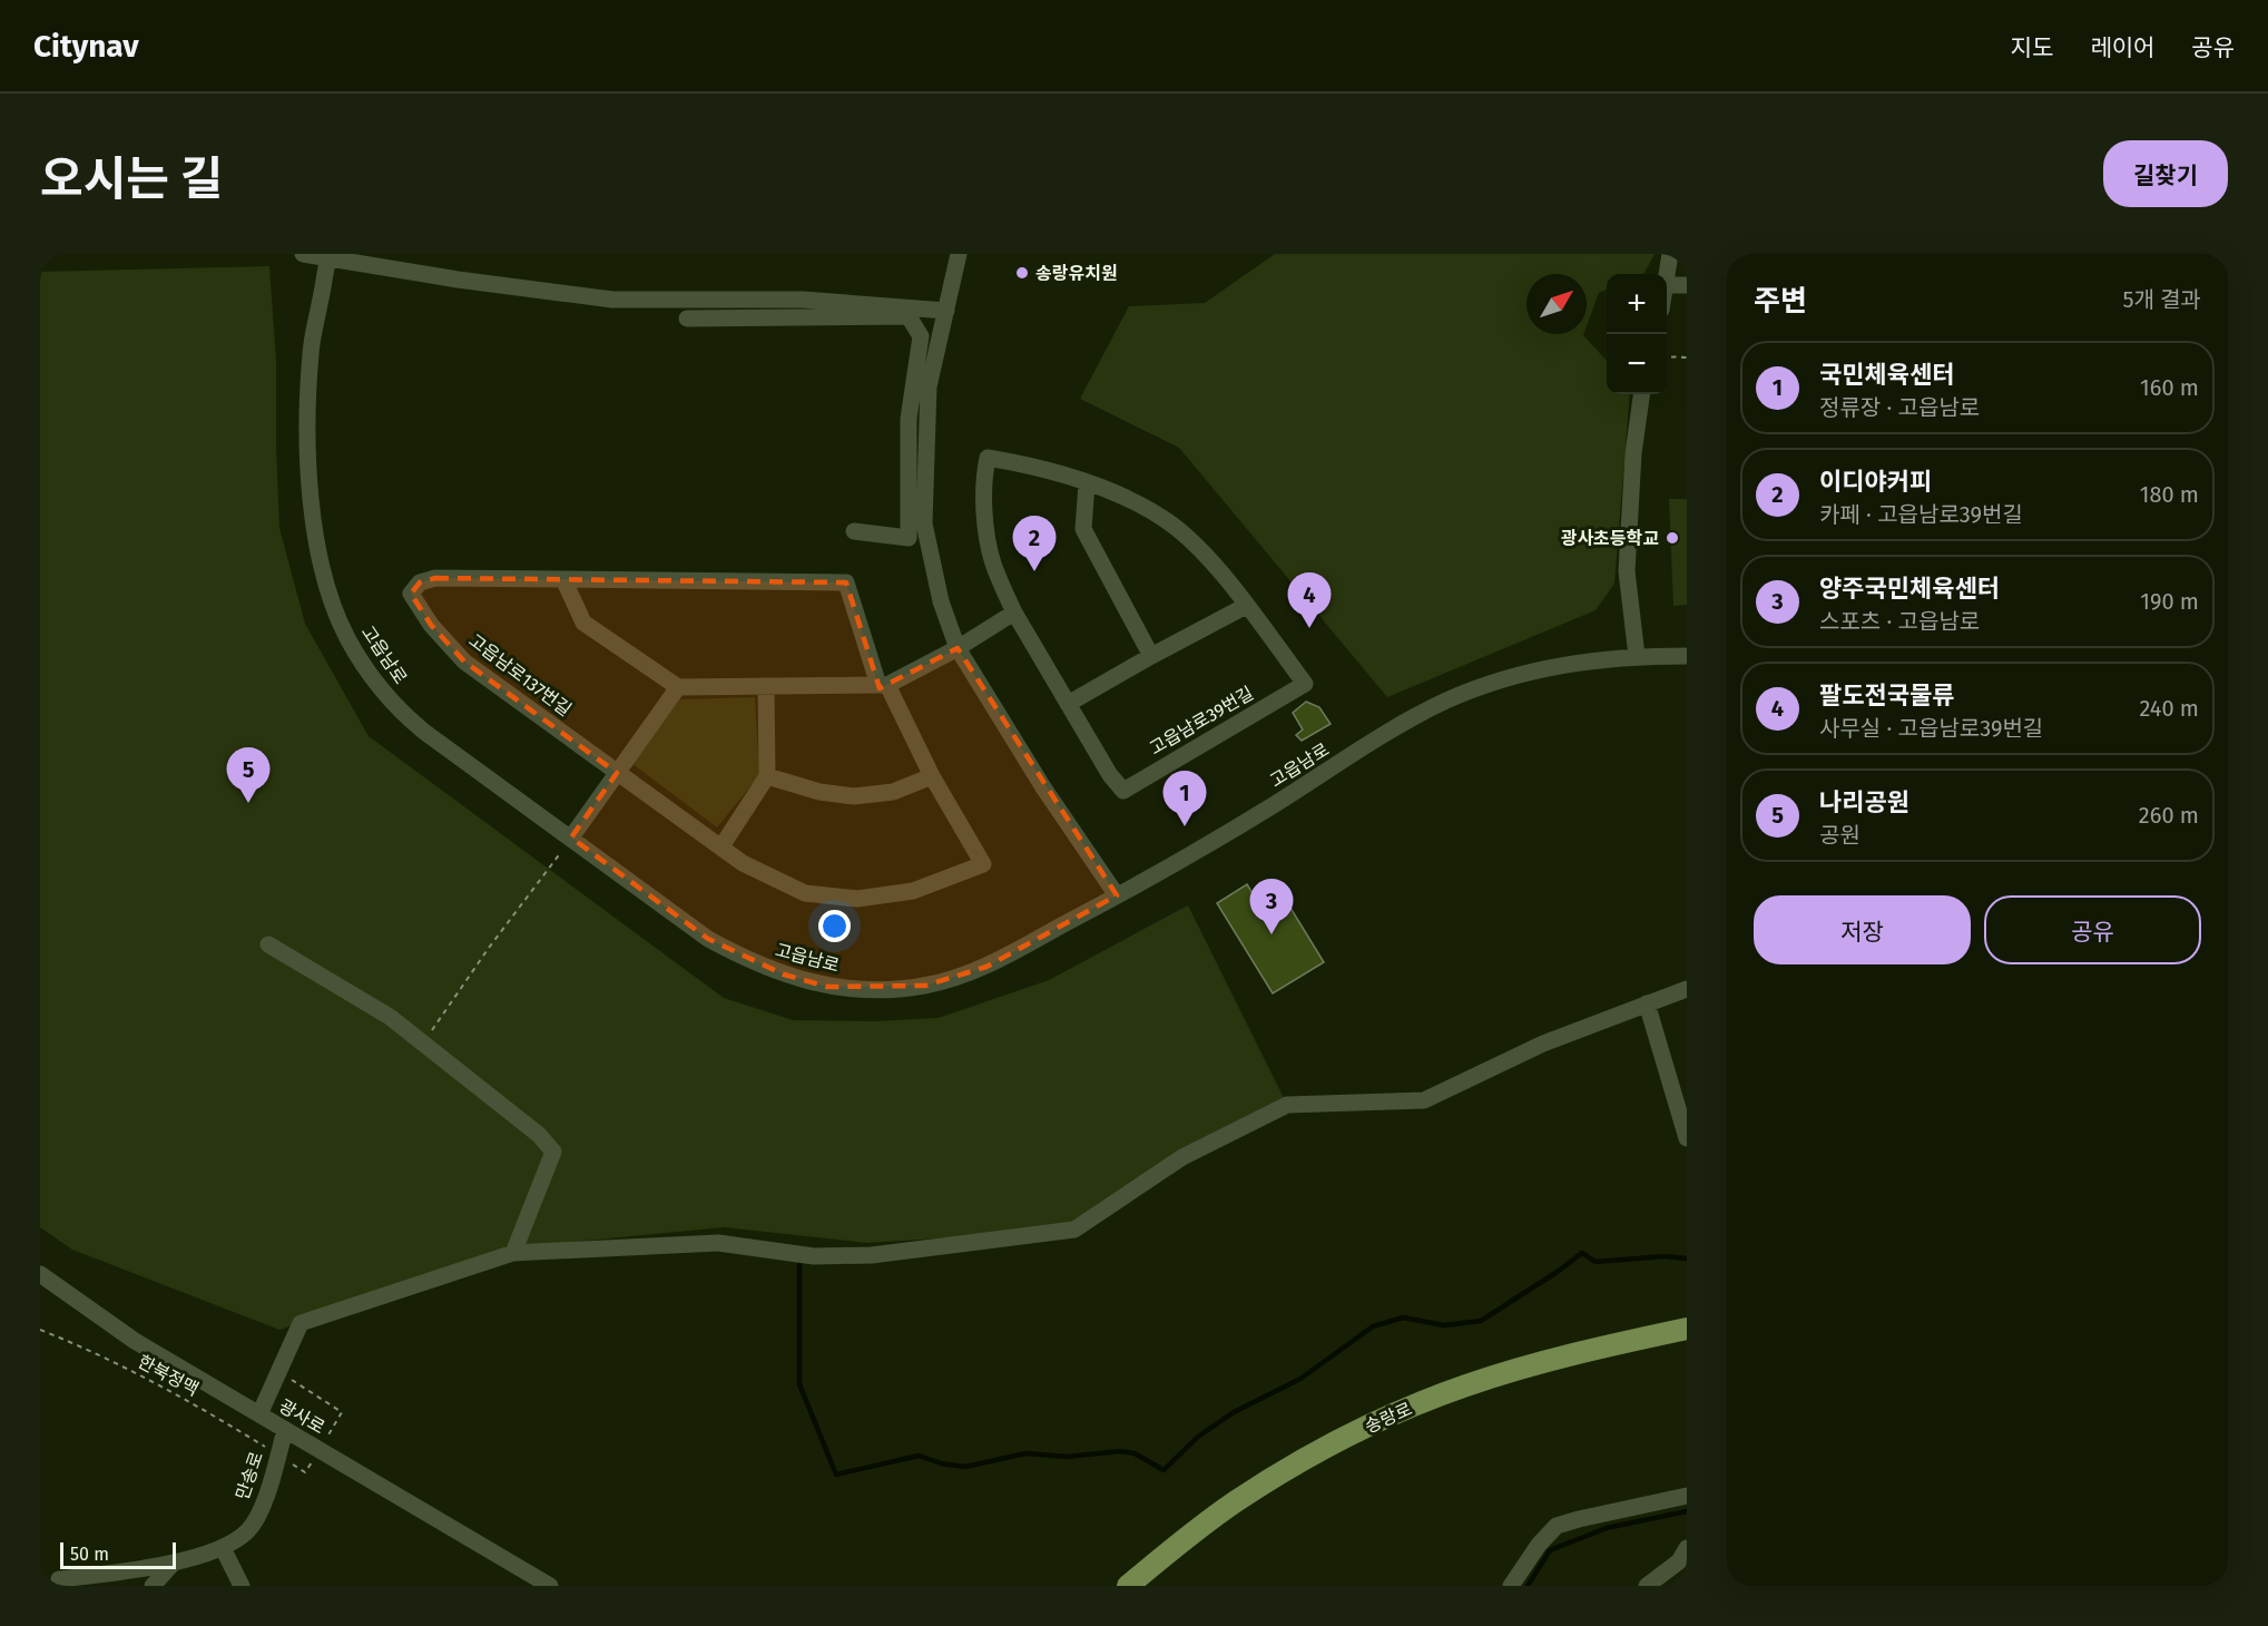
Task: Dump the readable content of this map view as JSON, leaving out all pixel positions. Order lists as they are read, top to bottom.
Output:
{
  "streets": {
    "main road": ["송랑로"],
    "street": [
      "고읍남로",
      "고읍남로137번길",
      "고읍남로39번길",
      "광사로",
      "만송로"
    ],
    "path": ["한북정맥"]
  },
  "crossings": [
    ["한북정맥", "만송로"],
    ["광사로", "만송로"]
  ],
  "places": ["송랑유치원", "광사초등학교"],
  "scale_bar": "50 m",
  "north": "top right",
  "page": {
    "header": "Citynav",
    "nav": ["지도", "레이어", "공유"],
    "title": "오시는 길",
    "buttons": [
      "길찾기",
      ["저장", "공유"]
    ],
    "heading": ["주변", "5개 결과"],
    "map_buttons": ["+", "−"],
    "list": [
      {
        "mark": "1",
        "name": "국민체육센터",
        "note": "정류장 · 고읍남로",
        "value": "160 m"
      },
      {
        "mark": "2",
        "name": "이디야커피",
        "note": "카페 · 고읍남로39번길",
        "value": "180 m"
      },
      {
        "mark": "3",
        "name": "양주국민체육센터",
        "note": "스포츠 · 고읍남로",
        "value": "190 m"
      },
      {
        "mark": "4",
        "name": "팔도전국물류",
        "note": "사무실 · 고읍남로39번길",
        "value": "240 m"
      },
      {
        "mark": "5",
        "name": "나리공원",
        "note": "공원",
        "value": "260 m"
      }
    ],
    "pins": [
      "2",
      "4",
      "5",
      "1",
      "3"
    ],
    "scale": "50 m"
  }
}
